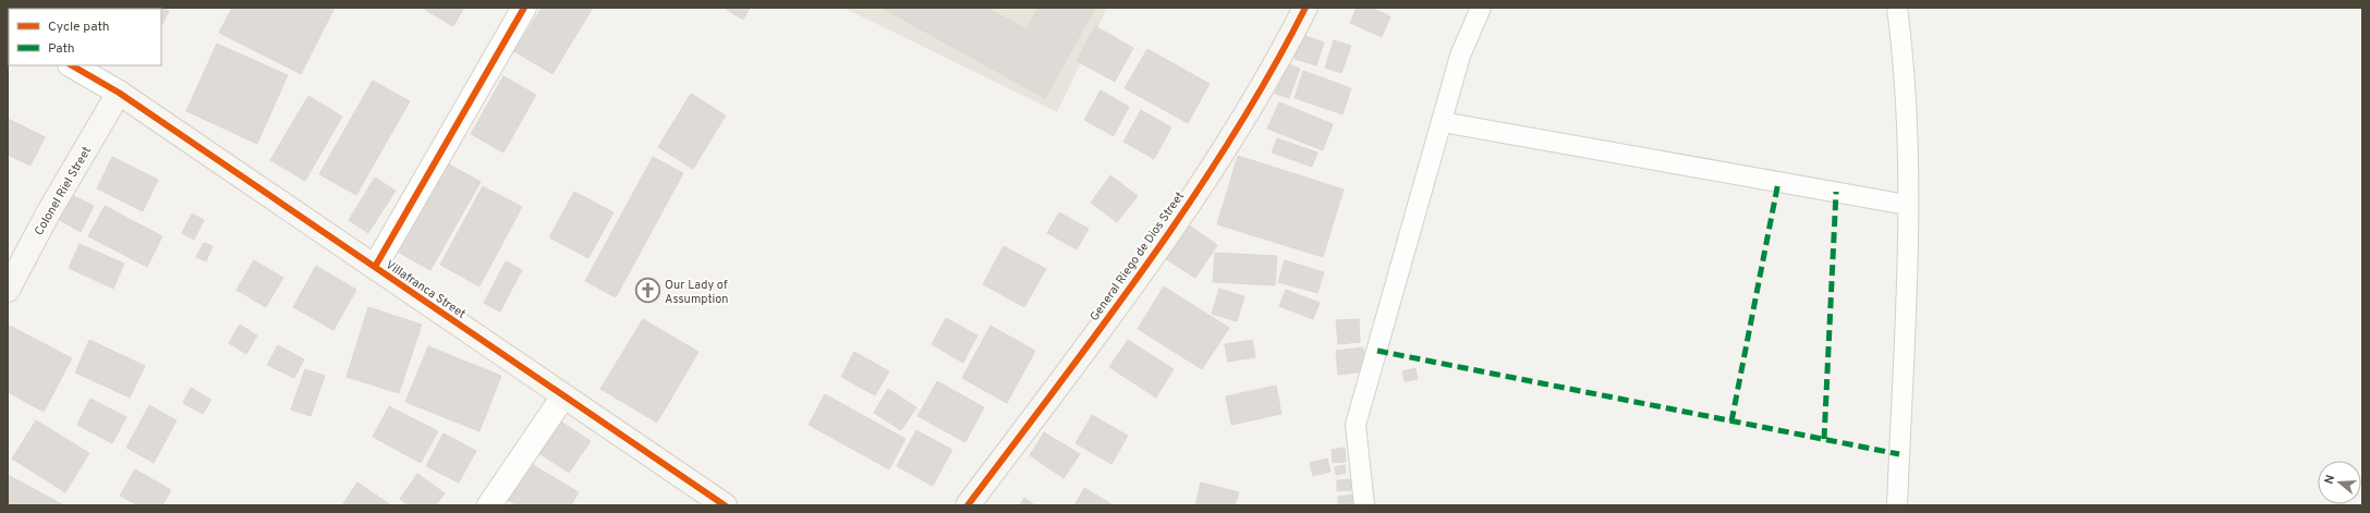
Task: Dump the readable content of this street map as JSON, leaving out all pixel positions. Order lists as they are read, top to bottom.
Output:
{
  "streets": {
    "street": ["Colonel Riel Street", "General Riego de Dios Street", "Villafranca Street"]
  },
  "crossings": [
    ["Colonel Riel Street", "Villafranca Street"]
  ],
  "places": {
    "church": ["Our Lady of Assumption"]
  },
  "legend": ["Cycle path", "Path"],
  "north": "left"
}
